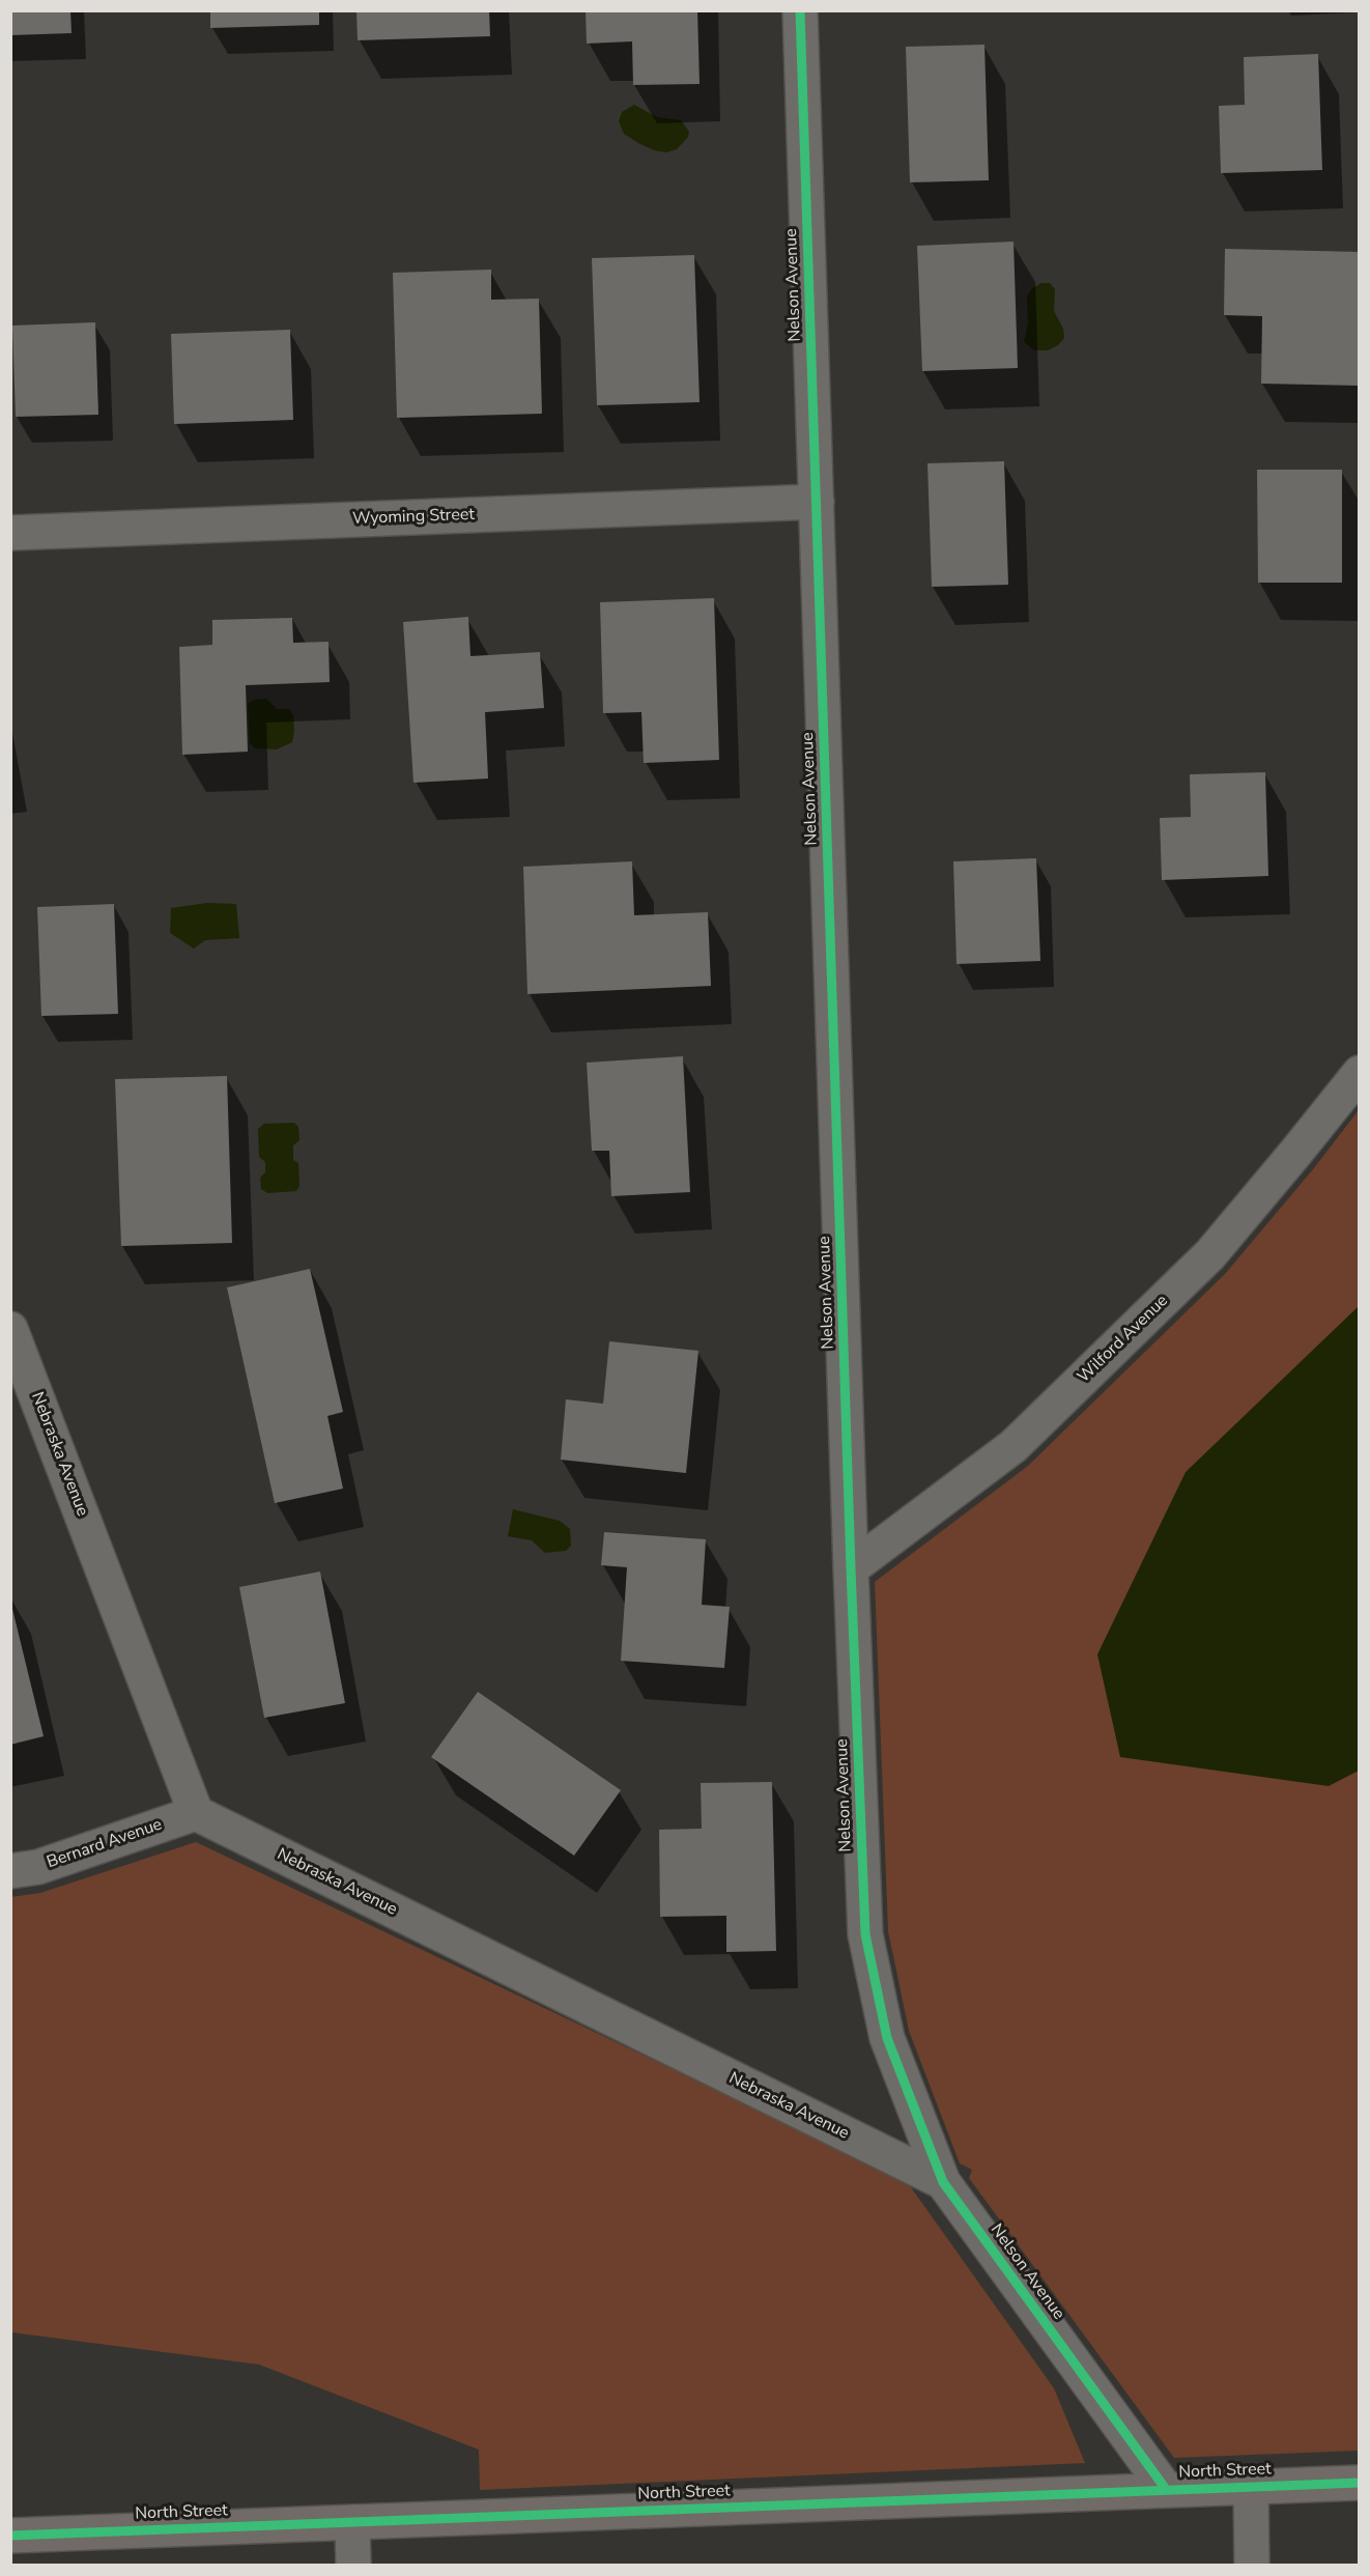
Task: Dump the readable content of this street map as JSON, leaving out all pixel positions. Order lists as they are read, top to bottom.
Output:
{
  "streets": {
    "street": [
      "Nelson Avenue",
      "Wyoming Street",
      "Wilford Avenue",
      "Nebraska Avenue",
      "Bernard Avenue",
      "North Street"
    ]
  },
  "crossings": [
    ["Nelson Avenue", "Wyoming Street"],
    ["Nelson Avenue", "Wilford Avenue"],
    ["Nelson Avenue", "Nebraska Avenue"],
    ["Nelson Avenue", "North Street"],
    ["Nebraska Avenue", "Bernard Avenue"]
  ]
}
